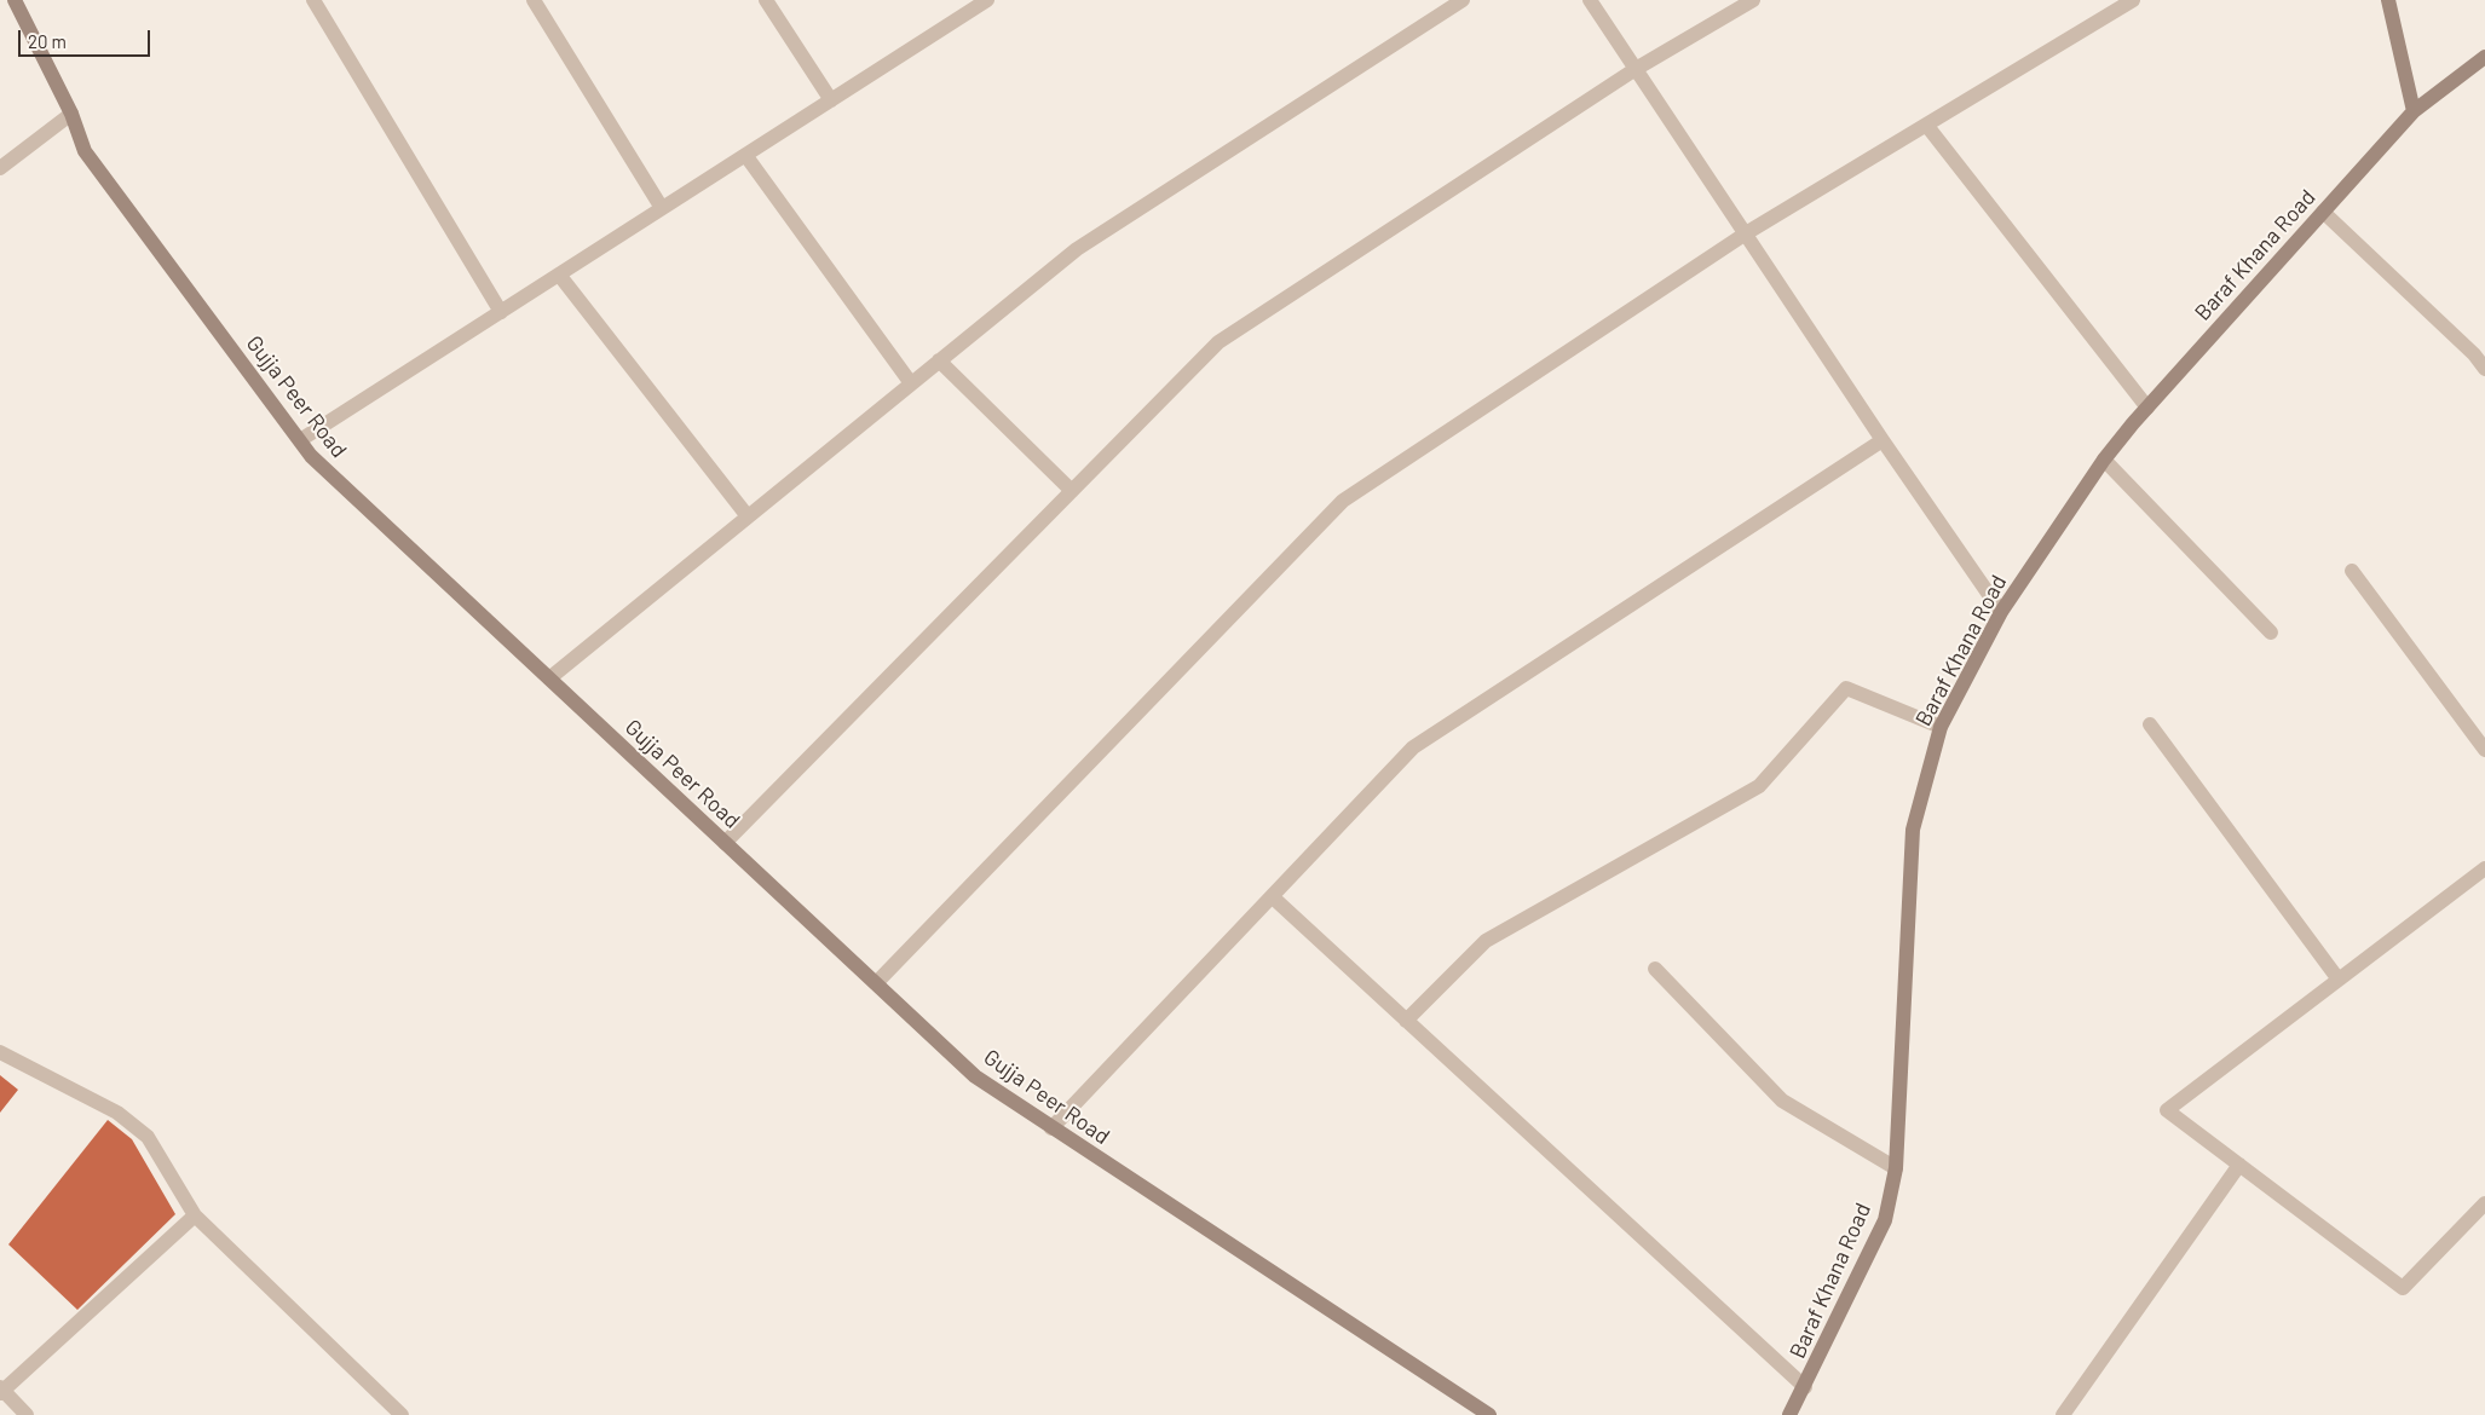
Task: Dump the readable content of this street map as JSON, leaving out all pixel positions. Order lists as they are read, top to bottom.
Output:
{
  "streets": {
    "street": ["Baraf Khana Road", "Gujja Peer Road"]
  },
  "scale_bar": "20 m"
}
